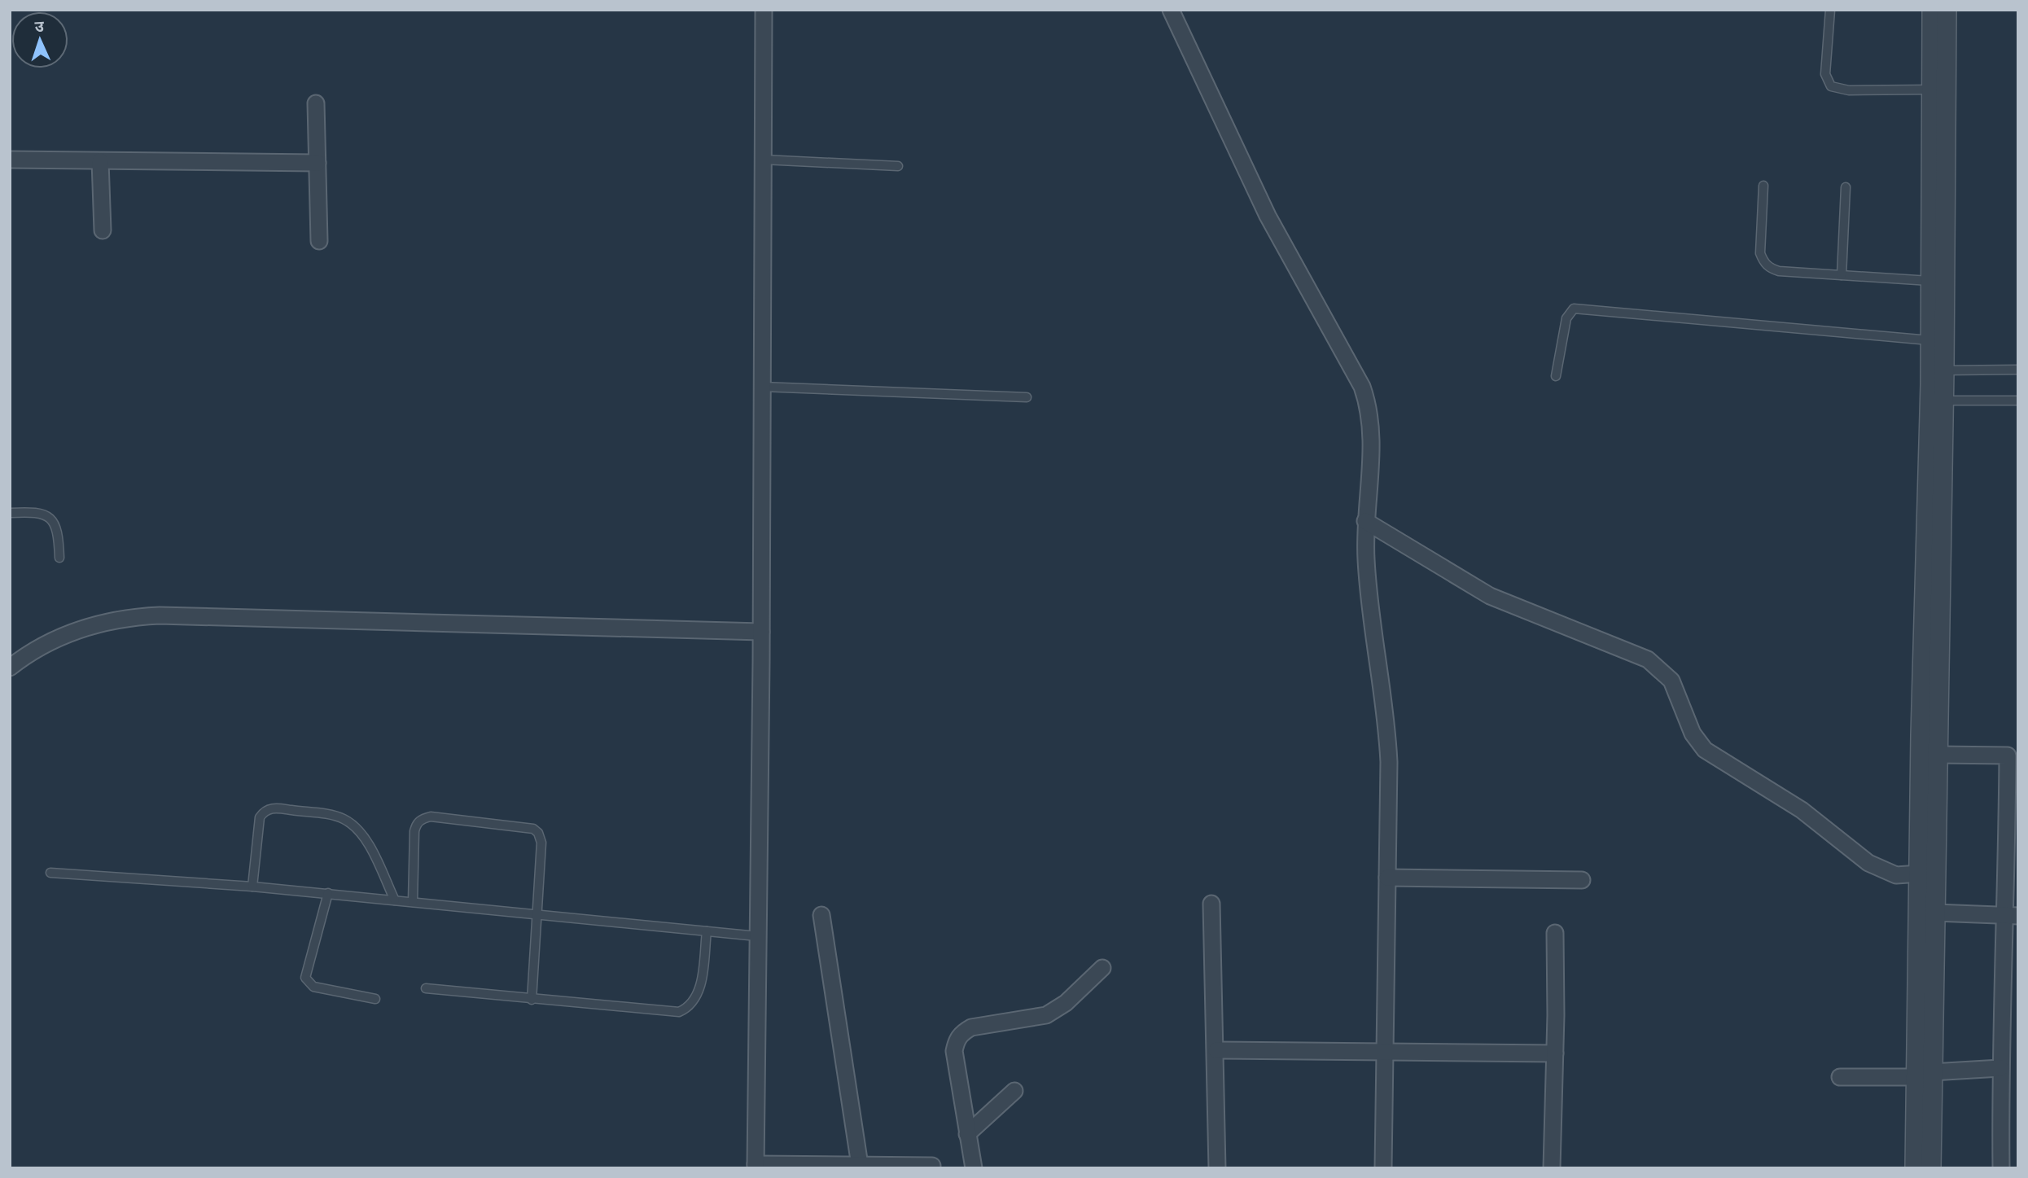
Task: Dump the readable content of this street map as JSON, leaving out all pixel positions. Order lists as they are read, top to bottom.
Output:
{
  "north": "top"
}
